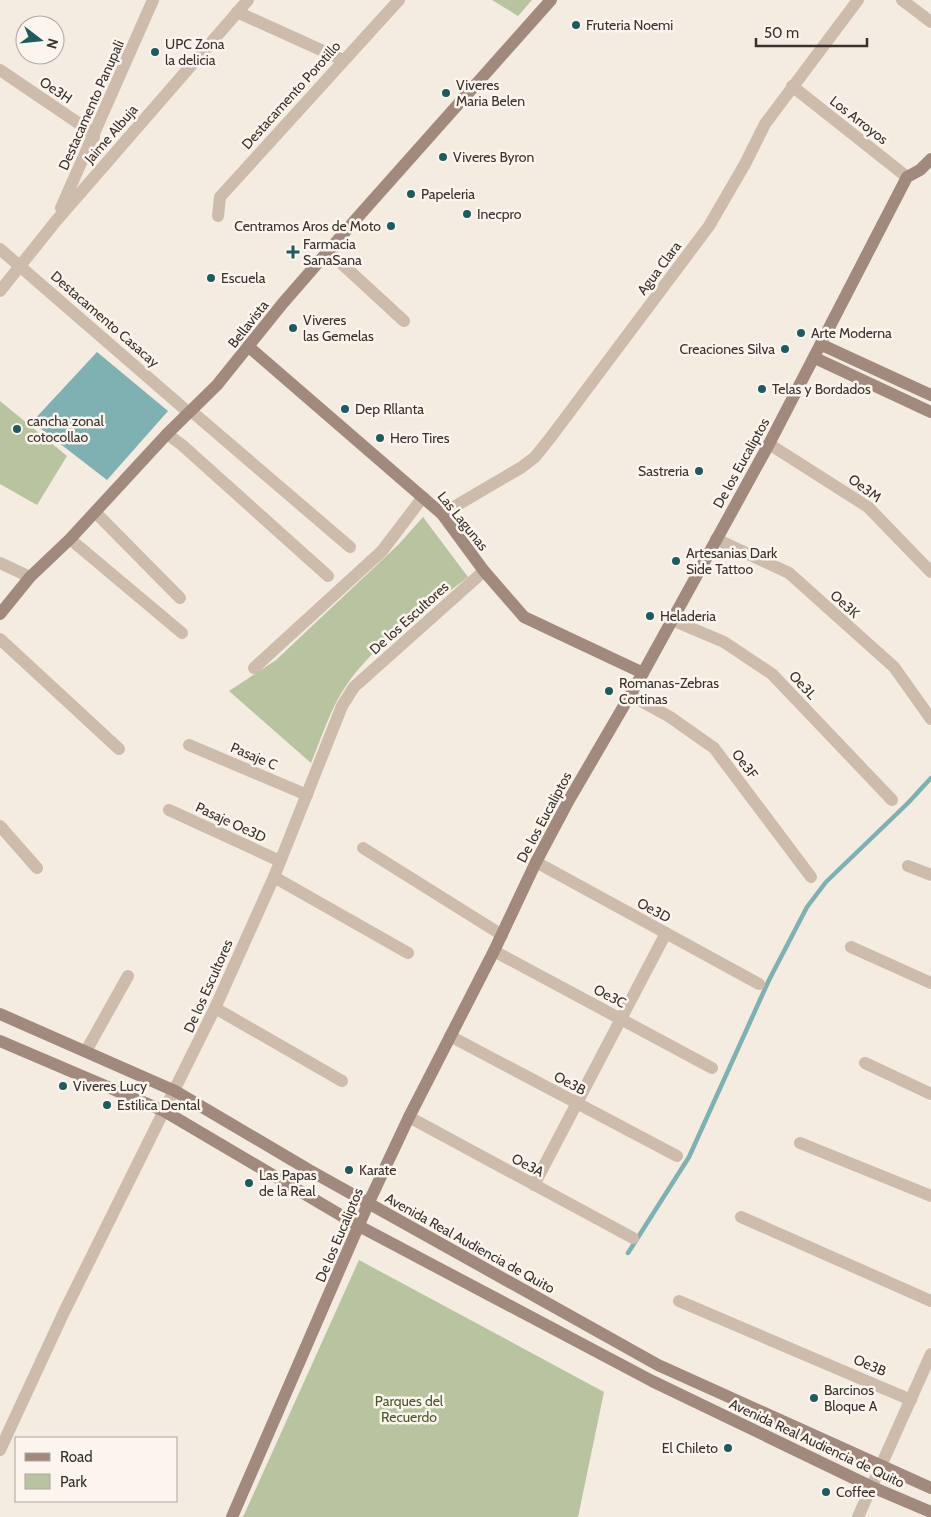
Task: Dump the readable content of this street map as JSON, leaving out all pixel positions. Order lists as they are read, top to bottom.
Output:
{
  "streets": {
    "street": [
      "Oe3H",
      "Destacamento Porotillo",
      "Destacamento Panupali",
      "Los Arroyos",
      "Jaime Albuja",
      "Agua Clara",
      "Destacamento Casacay",
      "Bellavista",
      "De los Eucaliptos",
      "Oe3M",
      "Las Lagunas",
      "Oe3K",
      "De los Escultores",
      "Oe3L",
      "Pasaje C",
      "Oe3F",
      "Pasaje Oe3D",
      "Oe3D",
      "Oe3C",
      "Oe3B",
      "Oe3A",
      "Avenida Real Audiencia de Quito"
    ]
  },
  "crossings": [
    ["Oe3H", "Destacamento Panupali"],
    ["Destacamento Panupali", "Jaime Albuja"],
    ["Los Arroyos", "Agua Clara"],
    ["Los Arroyos", "De los Eucaliptos"],
    ["Jaime Albuja", "Destacamento Casacay"],
    ["Agua Clara", "Las Lagunas"],
    ["Destacamento Casacay", "Bellavista"],
    ["Bellavista", "Las Lagunas"],
    ["De los Eucaliptos", "Oe3M"],
    ["De los Eucaliptos", "Las Lagunas"],
    ["De los Eucaliptos", "Oe3K"],
    ["De los Eucaliptos", "Oe3L"],
    ["De los Eucaliptos", "Oe3F"],
    ["De los Eucaliptos", "Oe3D"],
    ["De los Eucaliptos", "Oe3C"],
    ["De los Eucaliptos", "Oe3B"],
    ["De los Eucaliptos", "Oe3A"],
    ["De los Eucaliptos", "Avenida Real Audiencia de Quito"],
    ["Las Lagunas", "De los Escultores"],
    ["De los Escultores", "Pasaje C"],
    ["De los Escultores", "Pasaje Oe3D"],
    ["De los Escultores", "Avenida Real Audiencia de Quito"]
  ],
  "parks": ["Parques del Recuerdo"],
  "places": {
    "other": [
      "Fruteria Noemi",
      "UPC Zona la delicia",
      "Viveres Maria Belen",
      "Viveres Byron",
      "Papeleria",
      "Inecpro",
      "Centramos Aros de Moto",
      "Escuela",
      "Viveres las Gemelas",
      "Arte Moderna",
      "Creaciones Silva",
      "Telas y Bordados",
      "Dep Rllanta",
      "cancha zonal cotocollao",
      "Hero Tires",
      "Sastreria",
      "Artesanias Dark Side Tattoo",
      "Heladeria",
      "Romanas-Zebras Cortinas",
      "Viveres Lucy",
      "Estilica Dental",
      "Karate",
      "Las Papas de la Real",
      "Barcinos Bloque A",
      "El Chileto",
      "Coffee"
    ],
    "health": ["Farmacia SanaSana"]
  },
  "legend": ["Road", "Park"],
  "scale_bar": "50 m",
  "north": "right"
}
